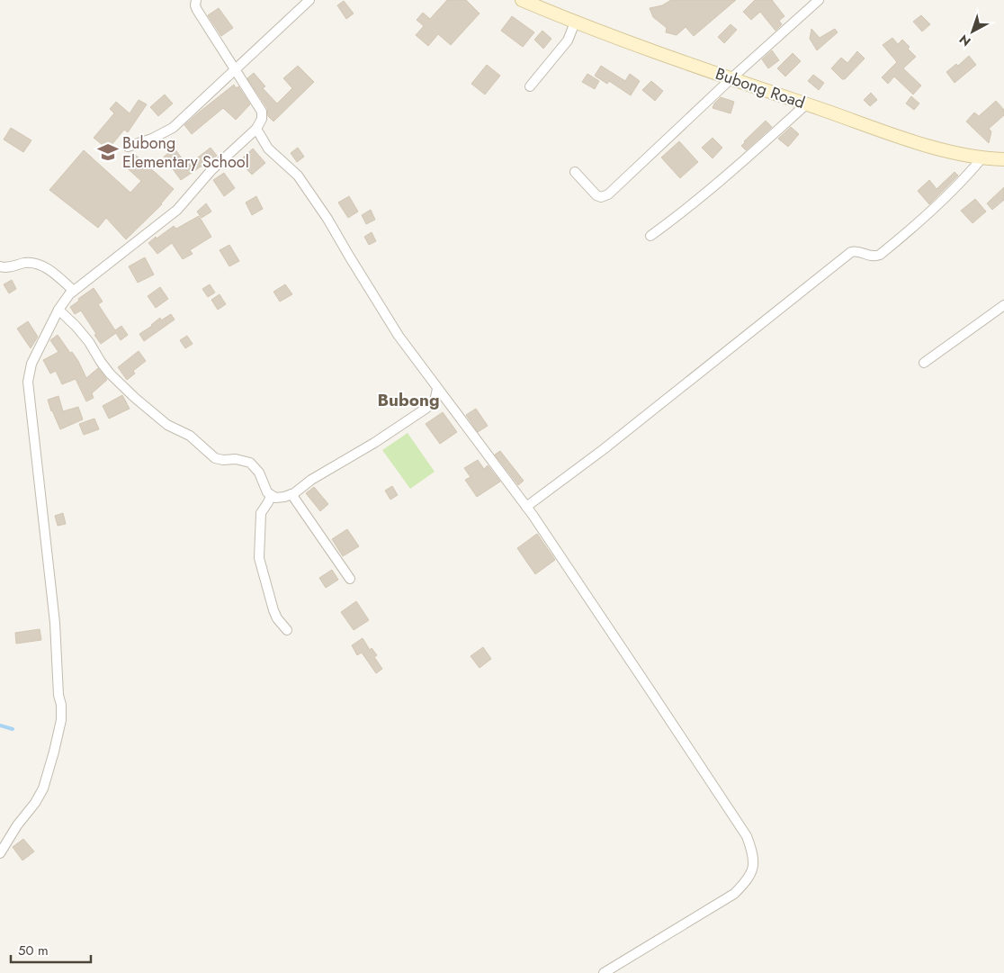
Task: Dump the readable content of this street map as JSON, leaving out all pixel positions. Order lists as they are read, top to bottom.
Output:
{
  "streets": {
    "main road": ["Bubong Road"]
  },
  "districts": ["Bubong"],
  "places": {
    "school or university": ["Bubong Elementary School"]
  },
  "scale_bar": "50 m",
  "north": "bottom left"
}
